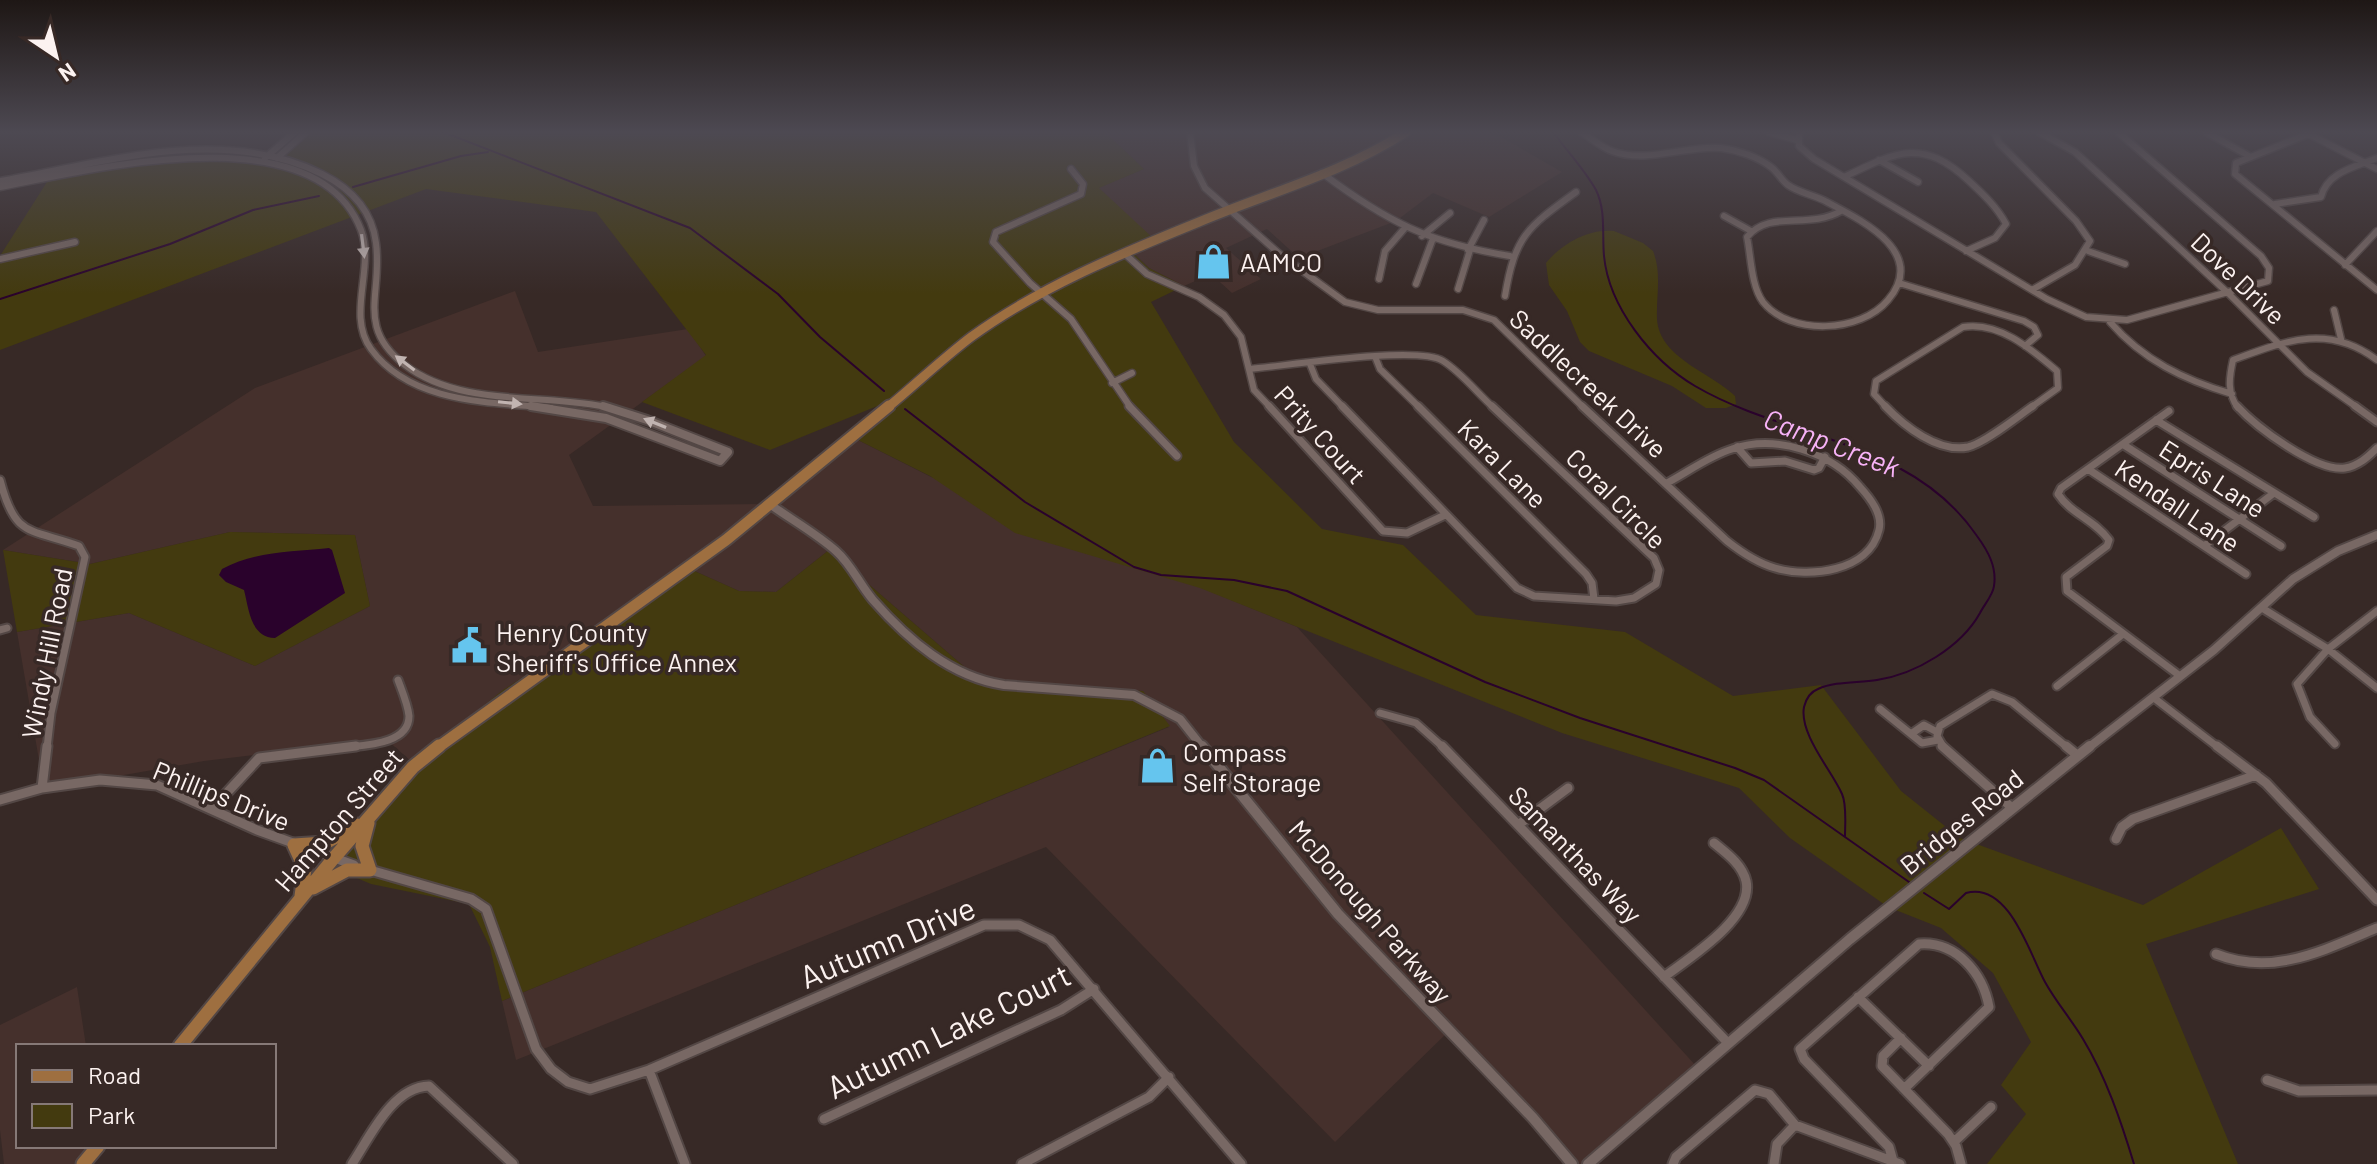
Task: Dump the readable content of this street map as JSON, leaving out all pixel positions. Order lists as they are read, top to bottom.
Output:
{
  "streets": {
    "main road": ["Hampton Street"],
    "street": [
      "Dove Drive",
      "Saddlecreek Drive",
      "Prity Court",
      "Kara Lane",
      "Epris Lane",
      "Coral Circle",
      "Kendall Lane",
      "Windy Hill Road",
      "Phillips Drive",
      "Bridges Road",
      "Samanthas Way",
      "McDonough Parkway",
      "Autumn Drive",
      "Autumn Lake Court"
    ]
  },
  "crossings": [
    ["Saddlecreek Drive", "Hampton Street"],
    ["Prity Court", "Coral Circle"],
    ["Prity Court", "Hampton Street"],
    ["Kara Lane", "Coral Circle"],
    ["Windy Hill Road", "Phillips Drive"],
    ["Phillips Drive", "Hampton Street"],
    ["Phillips Drive", "Autumn Drive"],
    ["Hampton Street", "McDonough Parkway"],
    ["Bridges Road", "Samanthas Way"],
    ["Autumn Drive", "Autumn Lake Court"]
  ],
  "water": ["Camp Creek"],
  "places": {
    "shop": ["AAMCO", "Compass Self Storage"],
    "public building": ["Henry County Sheriff's Office Annex"]
  },
  "legend": ["Road", "Park"],
  "north": "bottom right"
}
